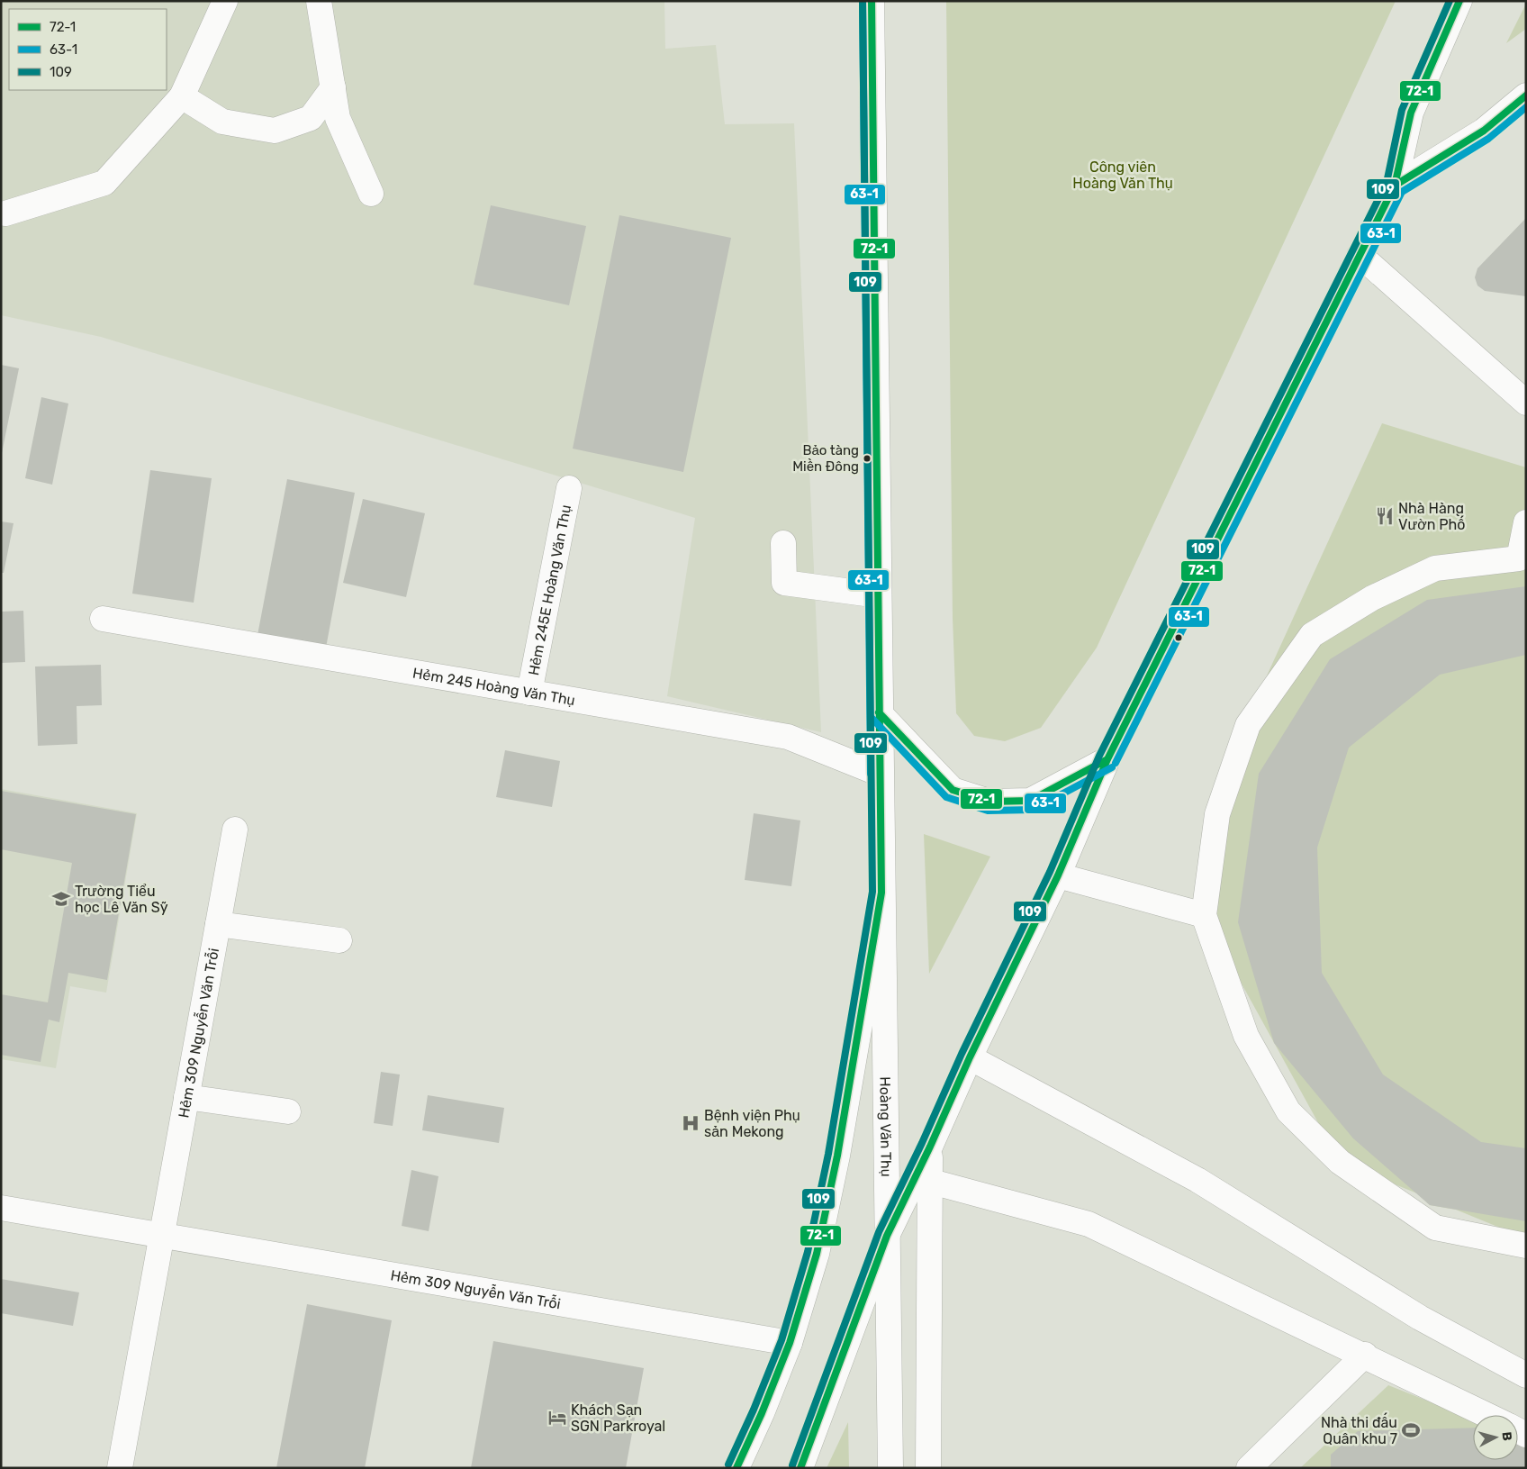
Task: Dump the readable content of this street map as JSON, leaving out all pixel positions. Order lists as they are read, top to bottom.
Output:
{
  "streets": {
    "main road": [
      "Hẻm 245E Hoàng Văn Thụ",
      "Hẻm 245 Hoàng Văn Thụ",
      "Hẻm 309 Nguyễn Văn Trỗi",
      "Hoàng Văn Thụ"
    ]
  },
  "crossings": [
    ["Hẻm 245E Hoàng Văn Thụ", "Hẻm 245 Hoàng Văn Thụ"]
  ],
  "parks": ["Công viên Hoàng Văn Thụ"],
  "places": {
    "other": ["Bảo tàng Miền Đông"],
    "restaurant": ["Nhà Hàng Vườn Phố"],
    "school or university": ["Trường Tiểu học Lê Văn Sỹ"],
    "hospital": ["Bệnh viện Phụ sản Mekong"],
    "hotel": ["Khách Sạn SGN Parkroyal"],
    "sports": ["Nhà thi đấu Quân khu 7"]
  },
  "lines": ["transit line 72-1", "transit line 63-1", "transit line 109"],
  "legend": ["72-1", "63-1", "109"],
  "north": "right"
}
